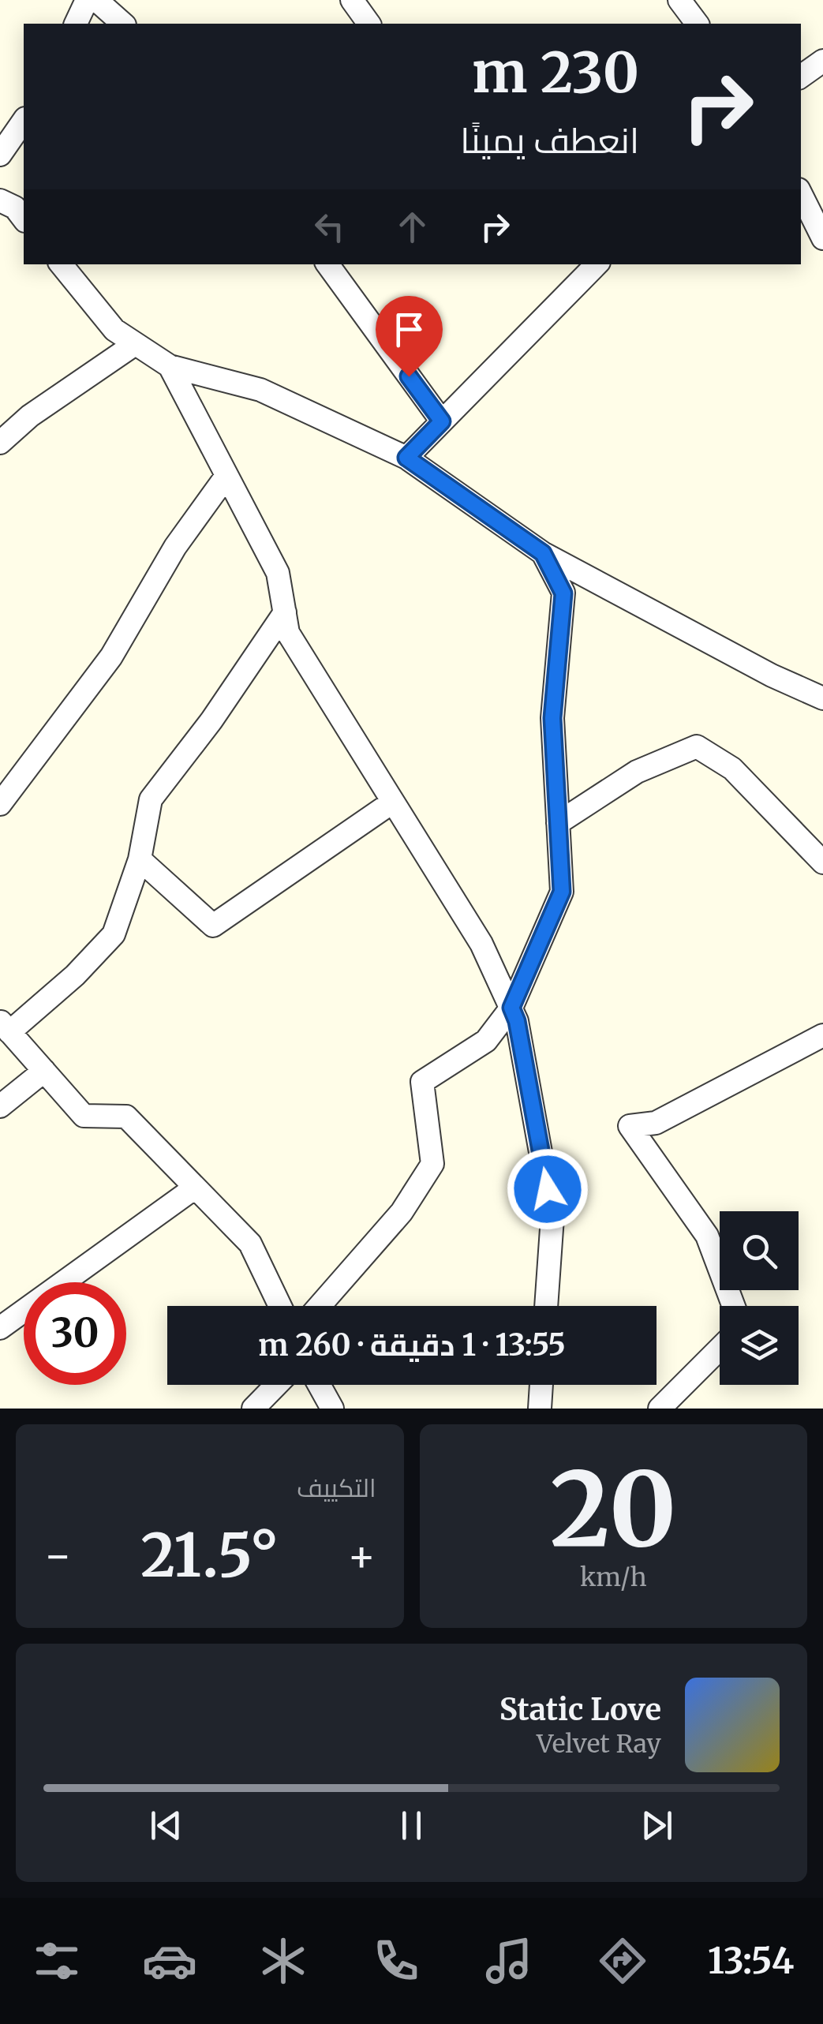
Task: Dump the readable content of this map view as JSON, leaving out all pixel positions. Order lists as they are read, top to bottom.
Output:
{
  "page": {
    "turn": ["230 m", "انعطف يمينًا"],
    "limit": "30",
    "trip": "13:55 · 1 دقيقة · 260 m",
    "tile": [
      ["20", "km/h"],
      "التكييف"
    ],
    "heat": ["−", "21.5°", "+"],
    "song": ["Static Love", "Velvet Ray"],
    "tabs": "13:54"
  }
}
